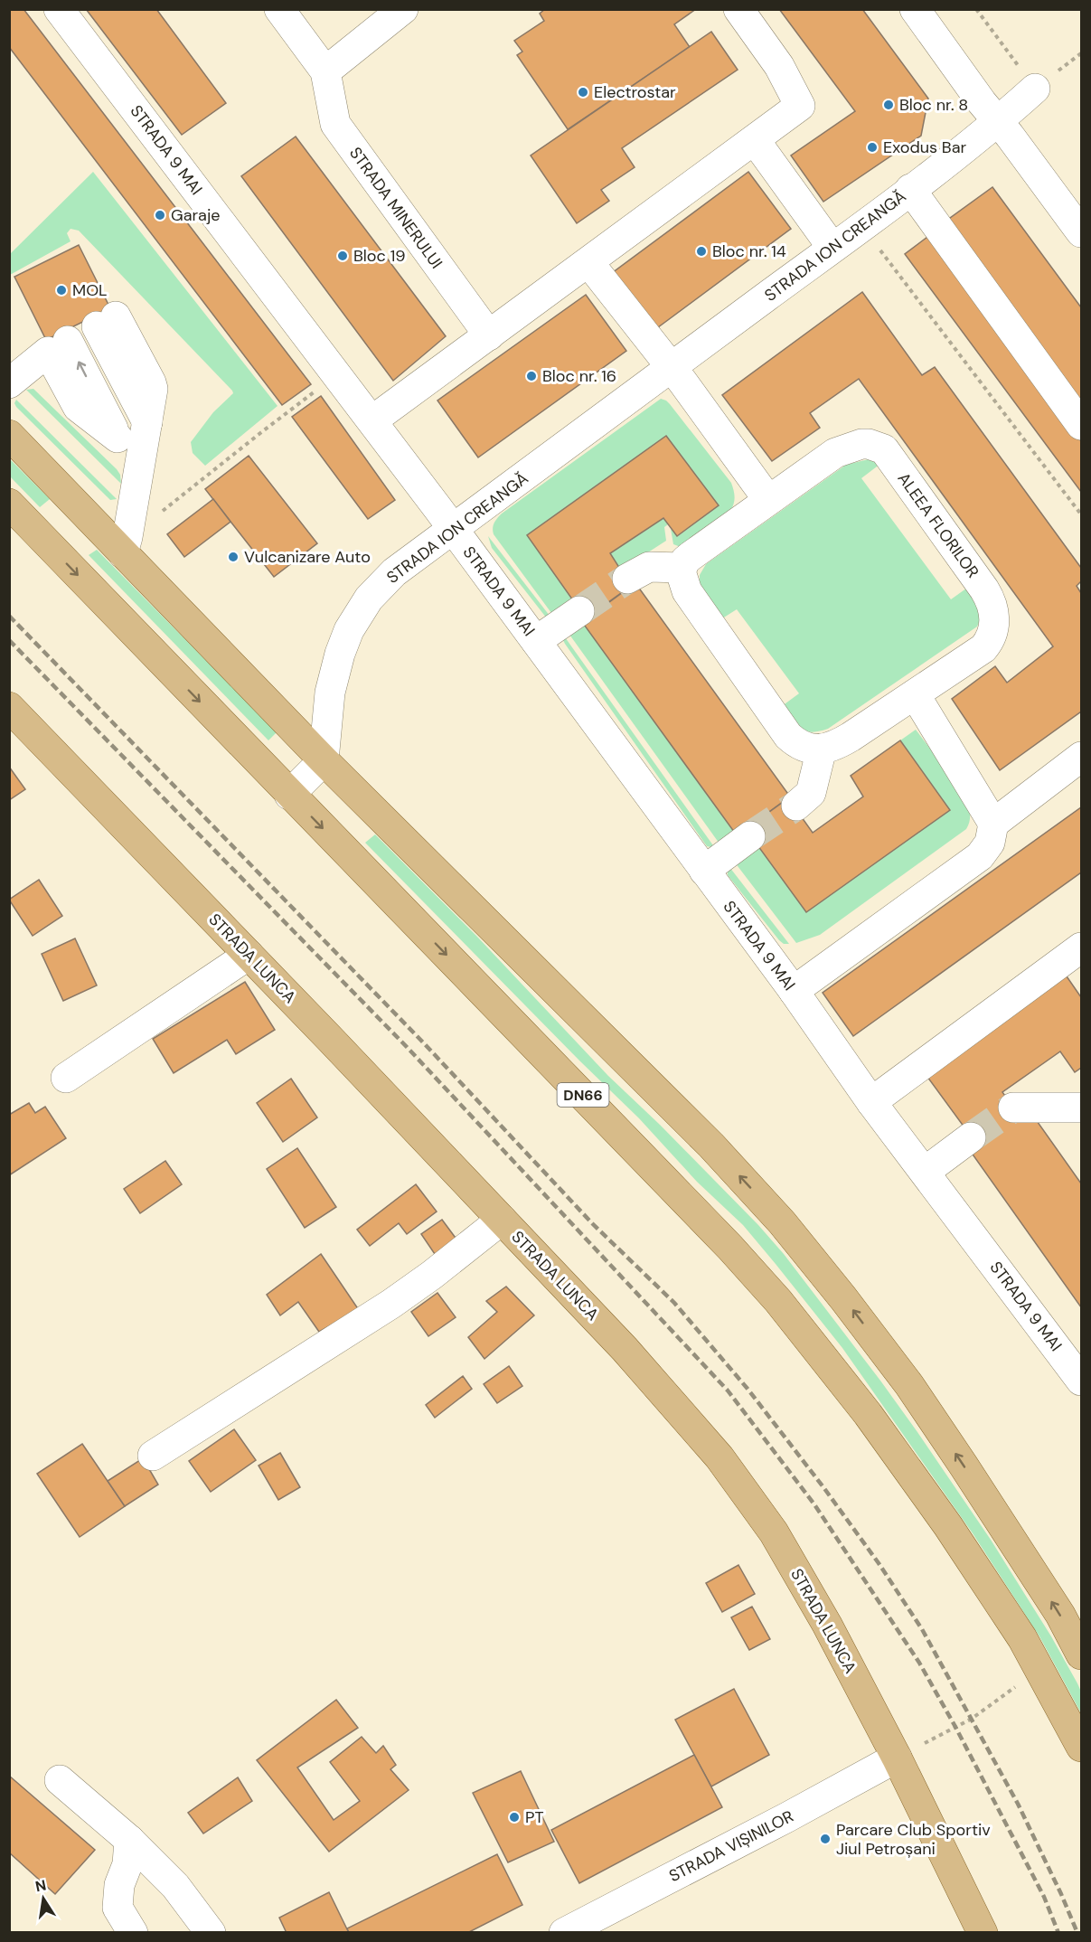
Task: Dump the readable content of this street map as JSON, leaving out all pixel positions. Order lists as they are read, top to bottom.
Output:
{
  "streets": {
    "main road": ["STRADA LUNCA", "DN66"],
    "street": [
      "STRADA 9 MAI",
      "STRADA MINERULUI",
      "STRADA ION CREANGĂ",
      "ALEEA FLORILOR",
      "STRADA VIȘINILOR"
    ]
  },
  "crossings": [
    ["STRADA 9 MAI", "STRADA ION CREANGĂ"],
    ["STRADA LUNCA", "STRADA VIȘINILOR"]
  ],
  "places": [
    "Electrostar",
    "Bloc nr. 8",
    "Exodus Bar",
    "Garaje",
    "Bloc nr. 14",
    "Bloc 19",
    "MOL",
    "Bloc nr. 16",
    "Vulcanizare Auto",
    "PT",
    "Parcare Club Sportiv Jiul Petroșani"
  ],
  "north": "top"
}
